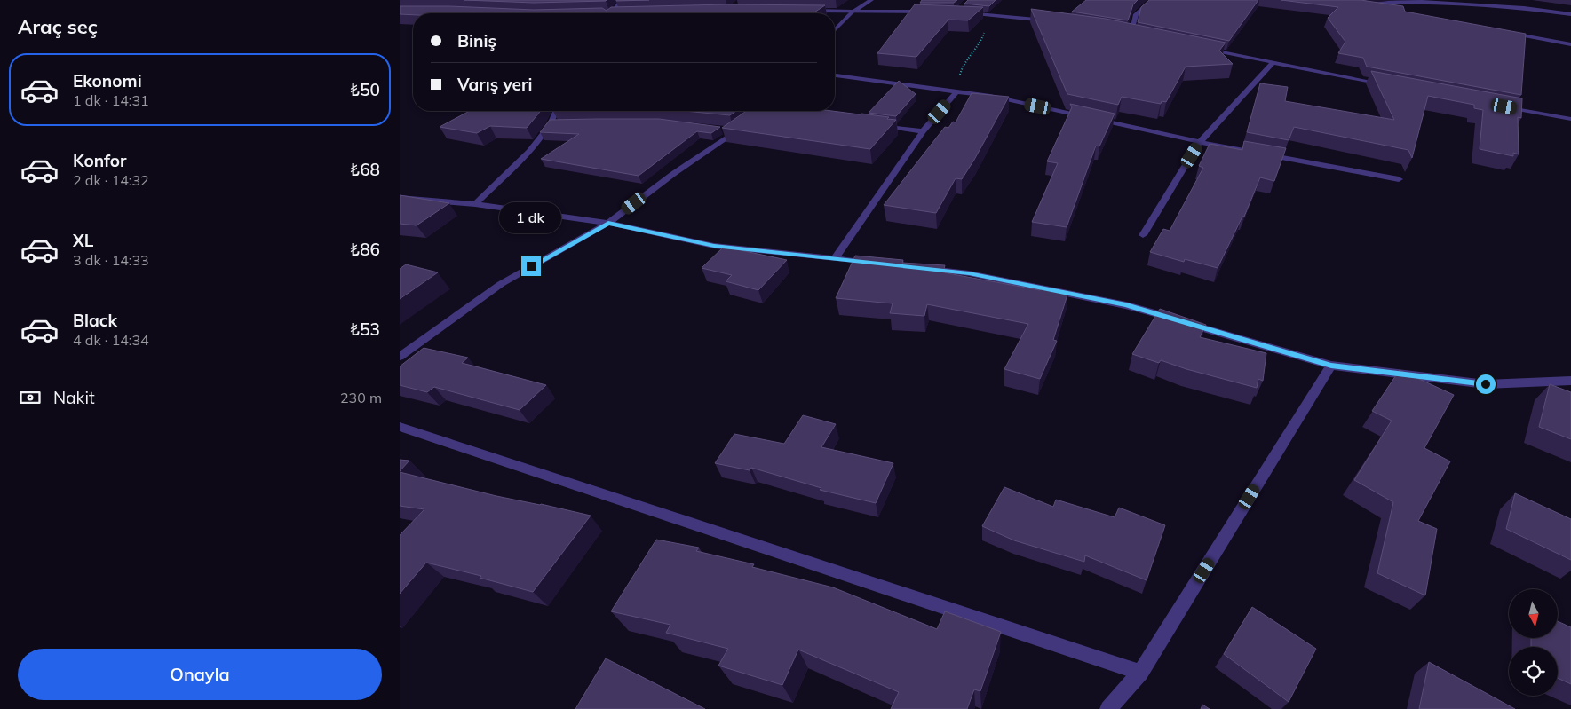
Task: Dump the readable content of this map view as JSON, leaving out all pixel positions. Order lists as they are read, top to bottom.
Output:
{
  "north": "bottom",
  "page": {
    "heading": "Araç seç",
    "banner": ["Biniş", "Varış yeri"],
    "list": [
      {
        "name": "Ekonomi",
        "note": "1 dk · 14:31",
        "value": "₺50"
      },
      {
        "name": "Konfor",
        "note": "2 dk · 14:32",
        "value": "₺68"
      },
      {
        "name": "XL",
        "note": "3 dk · 14:33",
        "value": "₺86"
      },
      {
        "name": "Black",
        "note": "4 dk · 14:34",
        "value": "₺53"
      }
    ],
    "bubble": "1 dk",
    "pay": ["Nakit", "230 m"],
    "buttons": "Onayla"
  }
}
